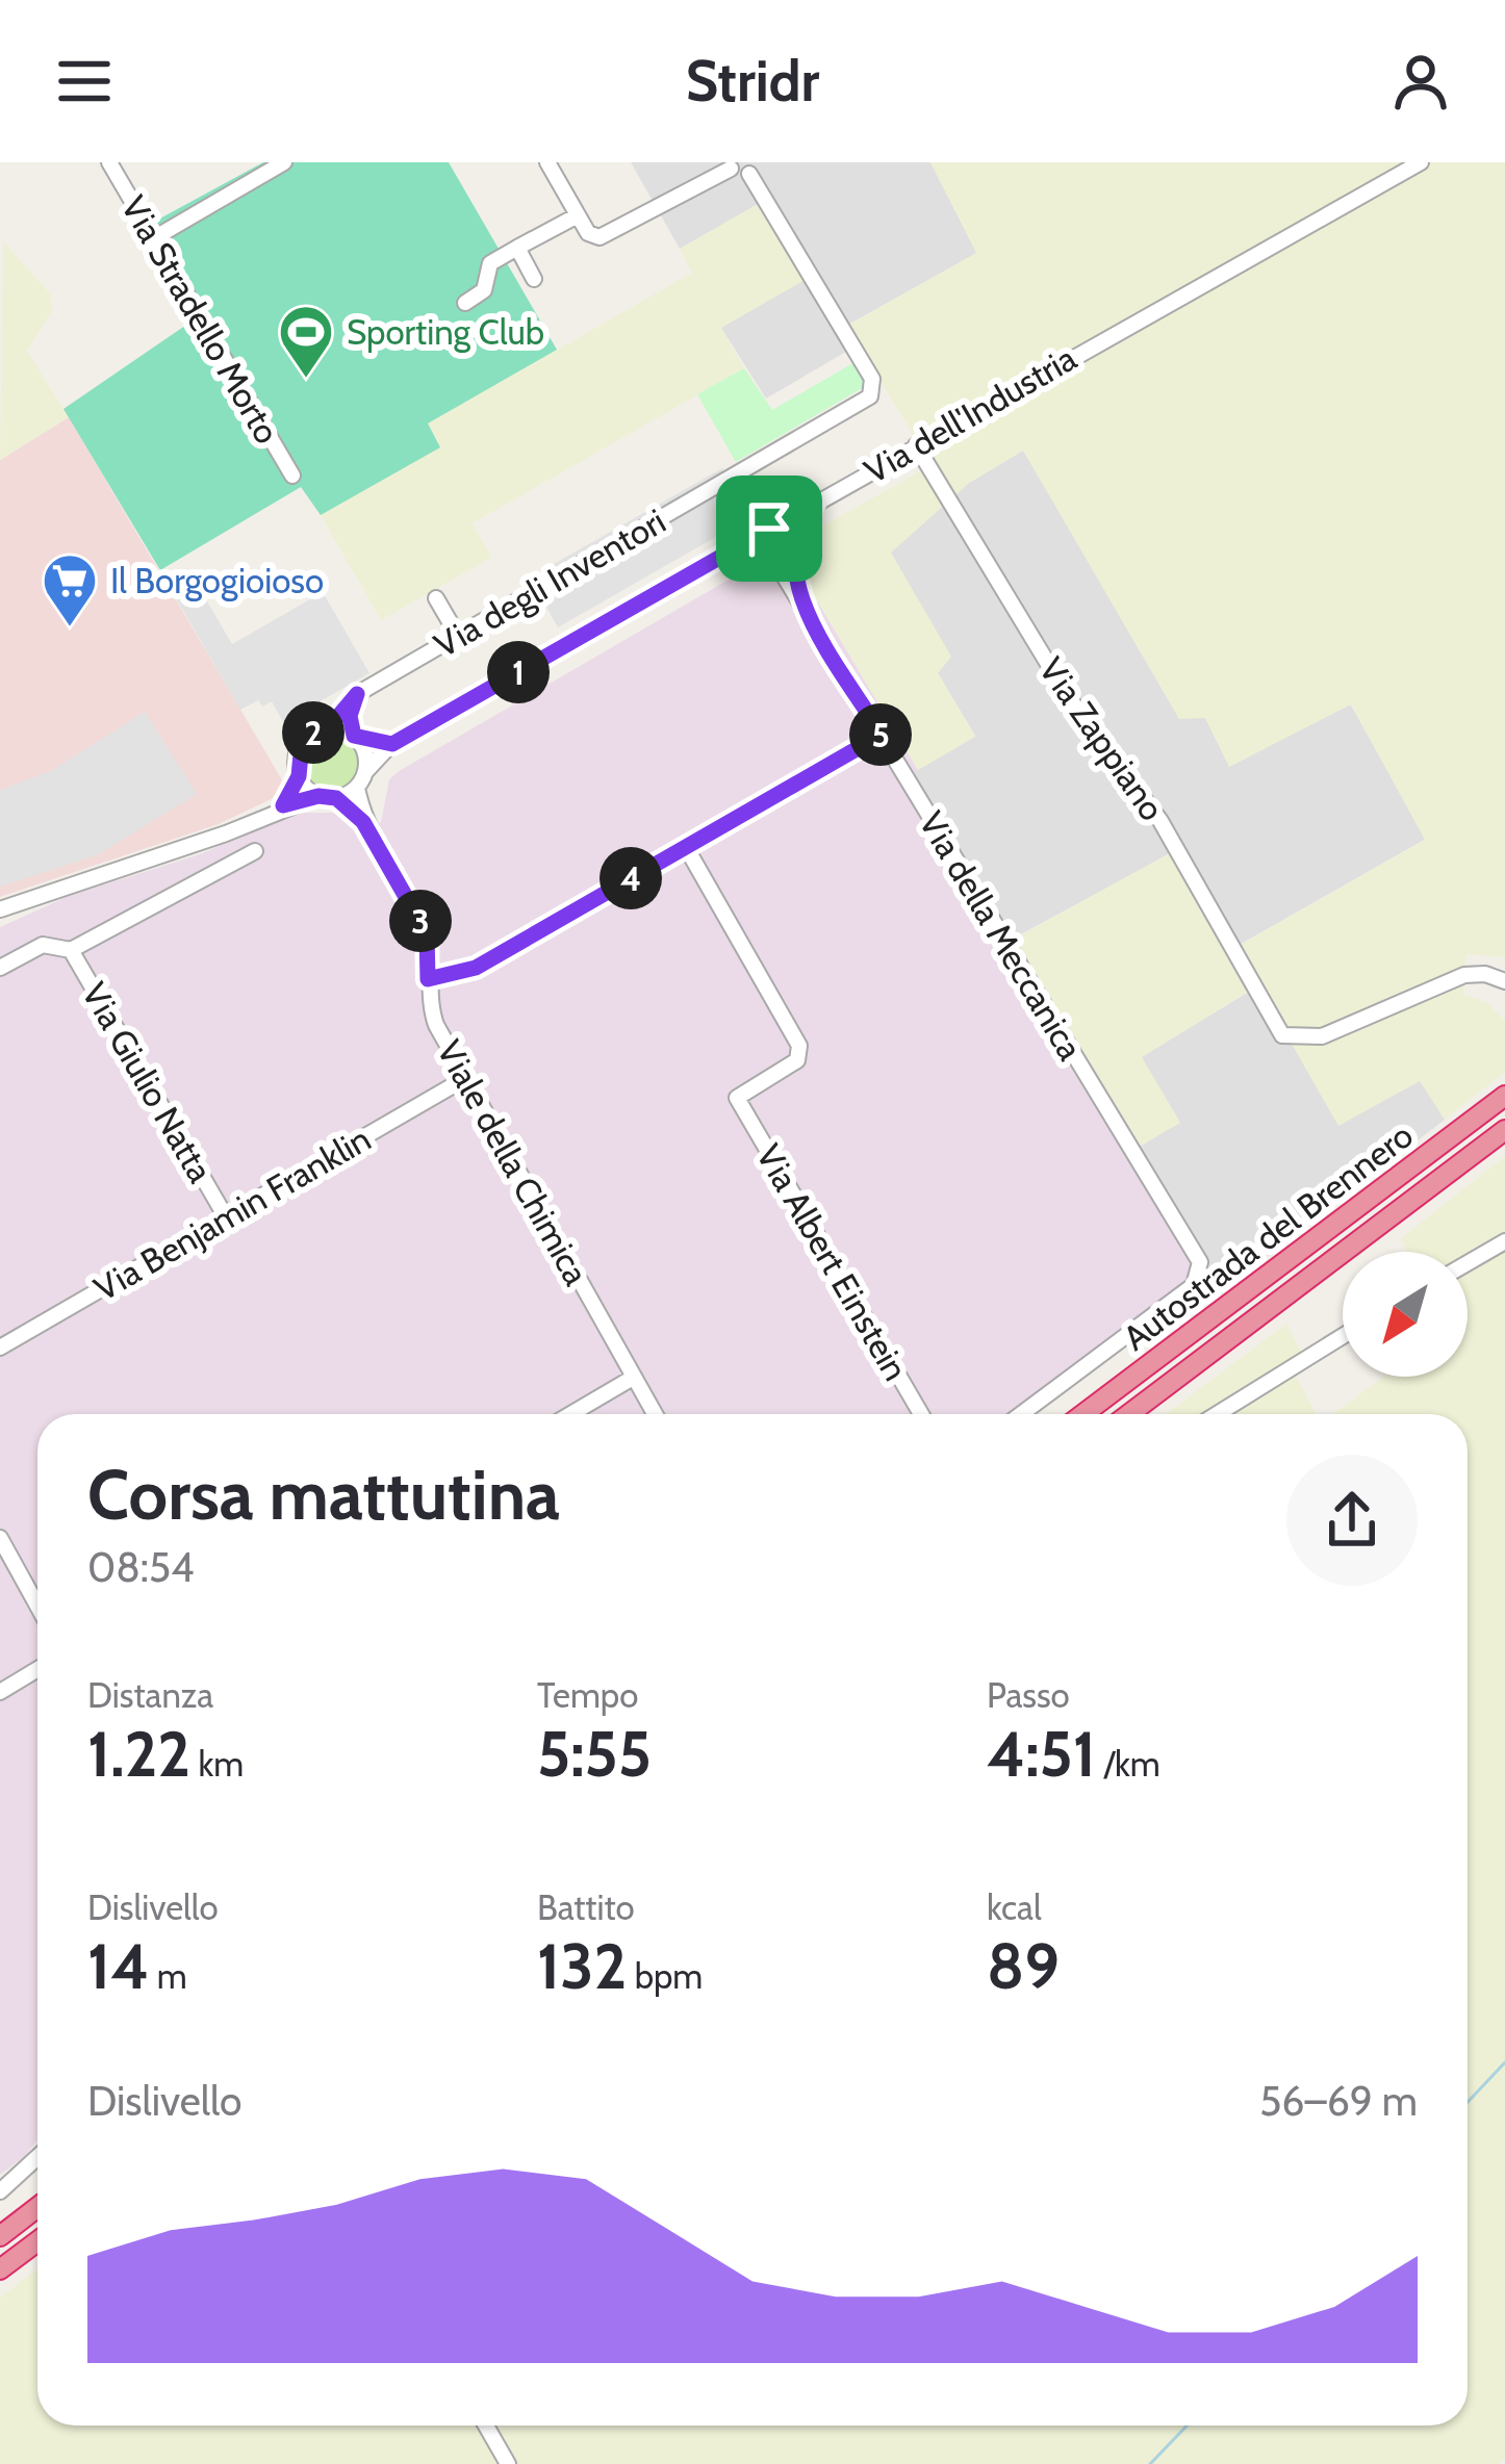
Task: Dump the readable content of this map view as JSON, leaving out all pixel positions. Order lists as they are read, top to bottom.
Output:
{
  "streets": {
    "highway": ["Autostrada del Brennero"],
    "street": [
      "Via Stradello Morto",
      "Via dell'Industria",
      "Via degli Inventori",
      "Via Zappiano",
      "Via della Meccanica",
      "Via Giulio Natta",
      "Viale della Chimica",
      "Via Benjamin Franklin",
      "Via Albert Einstein"
    ]
  },
  "crossings": [
    ["Via dell'Industria", "Via degli Inventori"],
    ["Via dell'Industria", "Via Zappiano"],
    ["Via dell'Industria", "Via della Meccanica"],
    ["Via dell'Industria", "Viale della Chimica"],
    ["Via degli Inventori", "Viale della Chimica"],
    ["Via Giulio Natta", "Via Benjamin Franklin"],
    ["Viale della Chimica", "Via Benjamin Franklin"]
  ],
  "places": {
    "sports": ["Sporting Club"],
    "supermarket": ["Il Borgogioioso"]
  },
  "north": "bottom left",
  "page": {
    "header": "Stridr",
    "pins": [
      "1",
      "2",
      "5",
      "4",
      "3"
    ],
    "heading": ["Corsa mattutina", "08:54"],
    "stats": [
      ["Distanza", "1.22 km"],
      ["Tempo", "5:55"],
      ["Passo", "4:51 /km"],
      ["Dislivello", "14 m"],
      ["Battito", "132 bpm"],
      ["kcal", "89"]
    ],
    "chart": ["Dislivello", "56–69 m"]
  }
}
